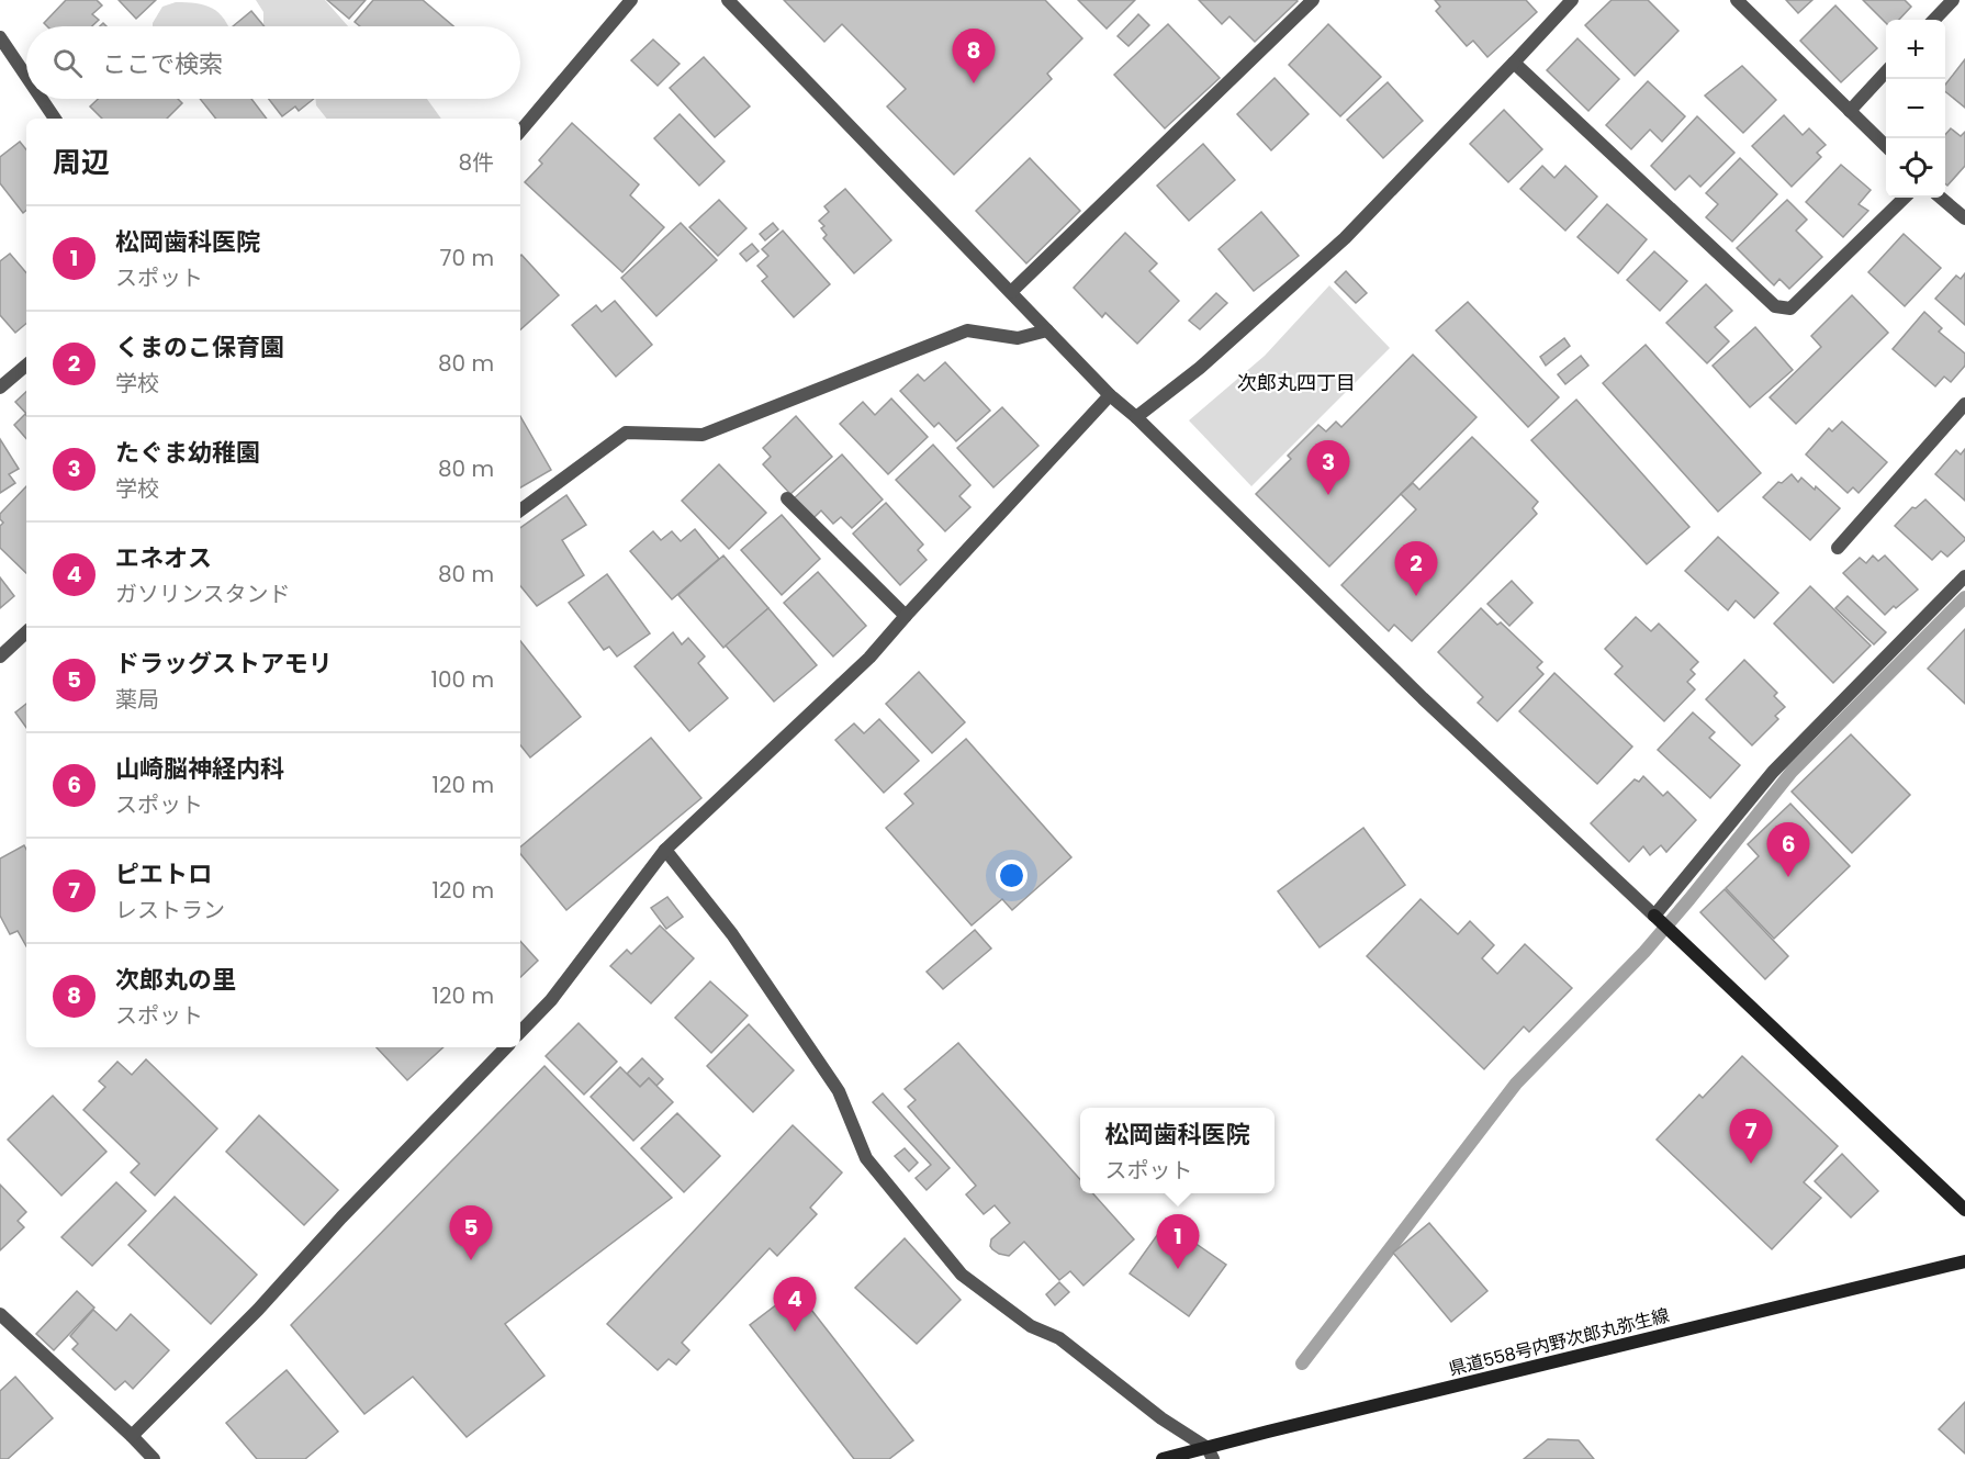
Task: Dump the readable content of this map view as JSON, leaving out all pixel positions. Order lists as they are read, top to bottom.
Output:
{
  "streets": {
    "main road": ["県道558号内野次郎丸弥生線"]
  },
  "districts": ["次郎丸四丁目"],
  "page": {
    "map_buttons": ["+", "−"],
    "search": "ここで検索",
    "pins": [
      "8",
      "3",
      "2",
      "6",
      "7",
      "5",
      "1",
      "4"
    ],
    "heading": ["周辺", "8件"],
    "list": [
      {
        "mark": "1",
        "name": "松岡歯科医院",
        "note": "スポット",
        "value": "70 m"
      },
      {
        "mark": "2",
        "name": "くまのこ保育園",
        "note": "学校",
        "value": "80 m"
      },
      {
        "mark": "3",
        "name": "たぐま幼稚園",
        "note": "学校",
        "value": "80 m"
      },
      {
        "mark": "4",
        "name": "エネオス",
        "note": "ガソリンスタンド",
        "value": "80 m"
      },
      {
        "mark": "5",
        "name": "ドラッグストアモリ",
        "note": "薬局",
        "value": "100 m"
      },
      {
        "mark": "6",
        "name": "山崎脳神経内科",
        "note": "スポット",
        "value": "120 m"
      },
      {
        "mark": "7",
        "name": "ピエトロ",
        "note": "レストラン",
        "value": "120 m"
      },
      {
        "mark": "8",
        "name": "次郎丸の里",
        "note": "スポット",
        "value": "120 m"
      }
    ],
    "popup": ["松岡歯科医院", "スポット"]
  }
}
